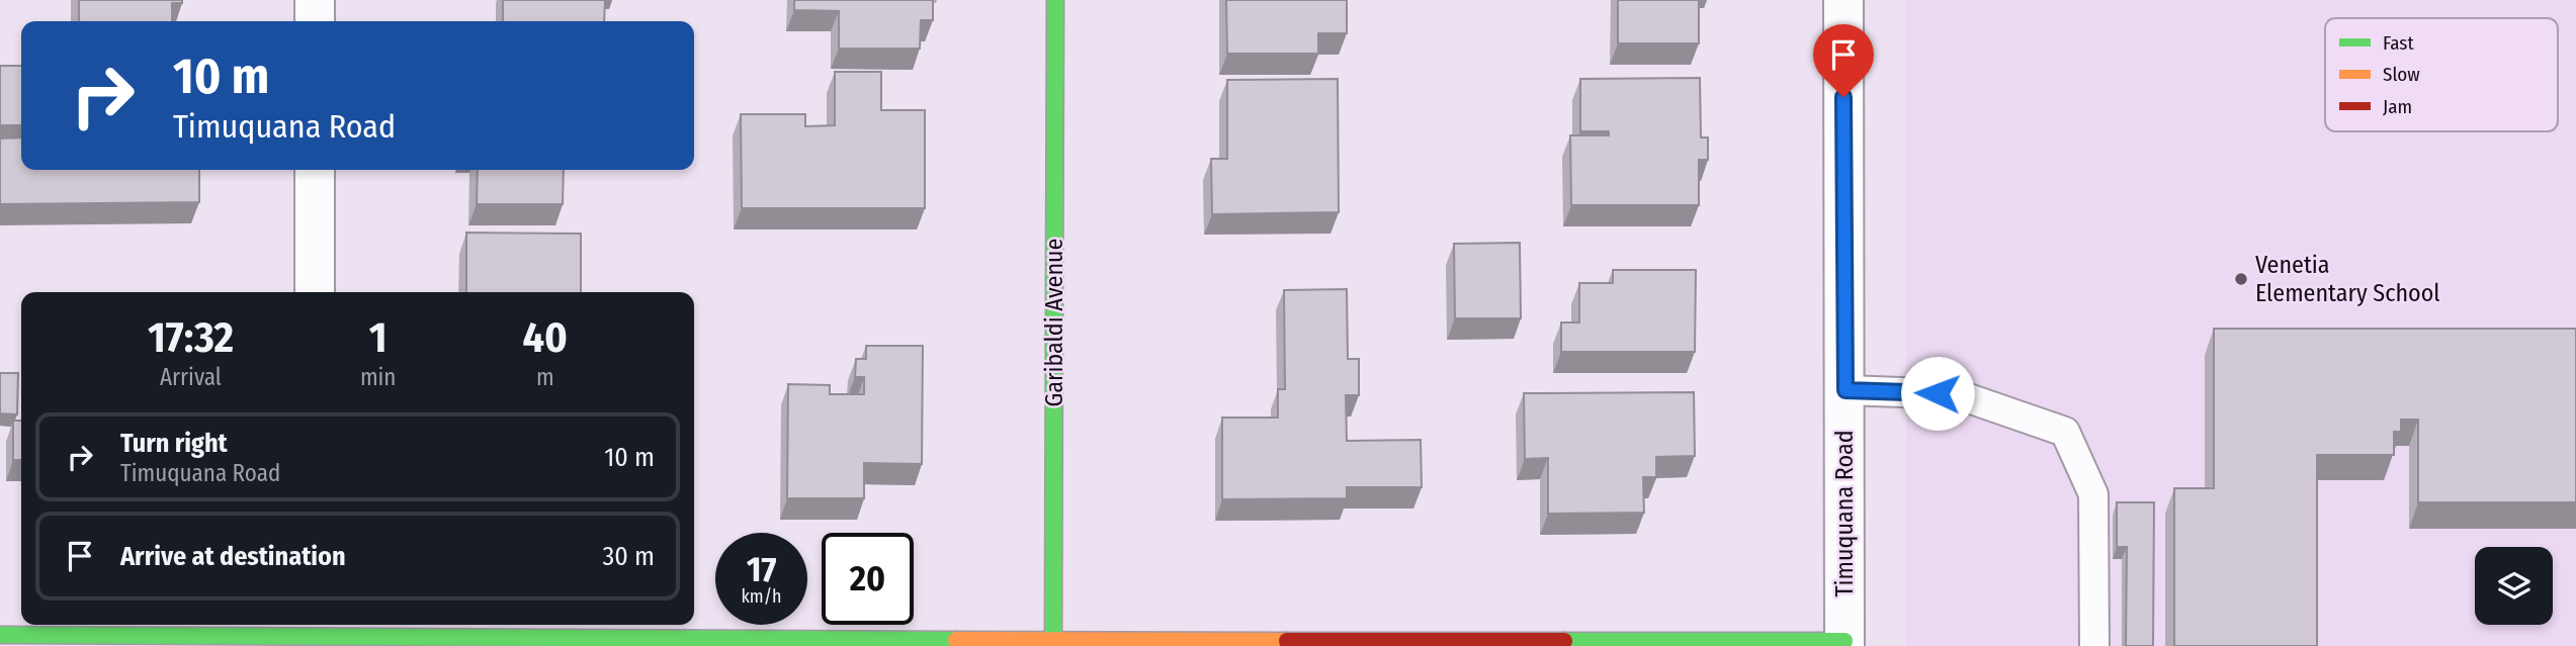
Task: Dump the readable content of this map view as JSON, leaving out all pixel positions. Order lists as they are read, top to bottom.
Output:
{
  "streets": {
    "street": ["Garibaldi Avenue", "Timuquana Road"]
  },
  "places": ["Venetia Elementary School"],
  "legend": ["Fast", "Slow", "Jam"],
  "page": {
    "turn": ["10 m", "Timuquana Road"],
    "eta": [
      "17:32",
      "Arrival",
      "1",
      "min",
      "40",
      "m"
    ],
    "list": [
      {
        "name": "Turn right",
        "note": "Timuquana Road",
        "value": "10 m"
      },
      {
        "name": "Arrive at destination",
        "value": "30 m"
      }
    ],
    "speed": "17 km/h",
    "limit": "20"
  }
}
